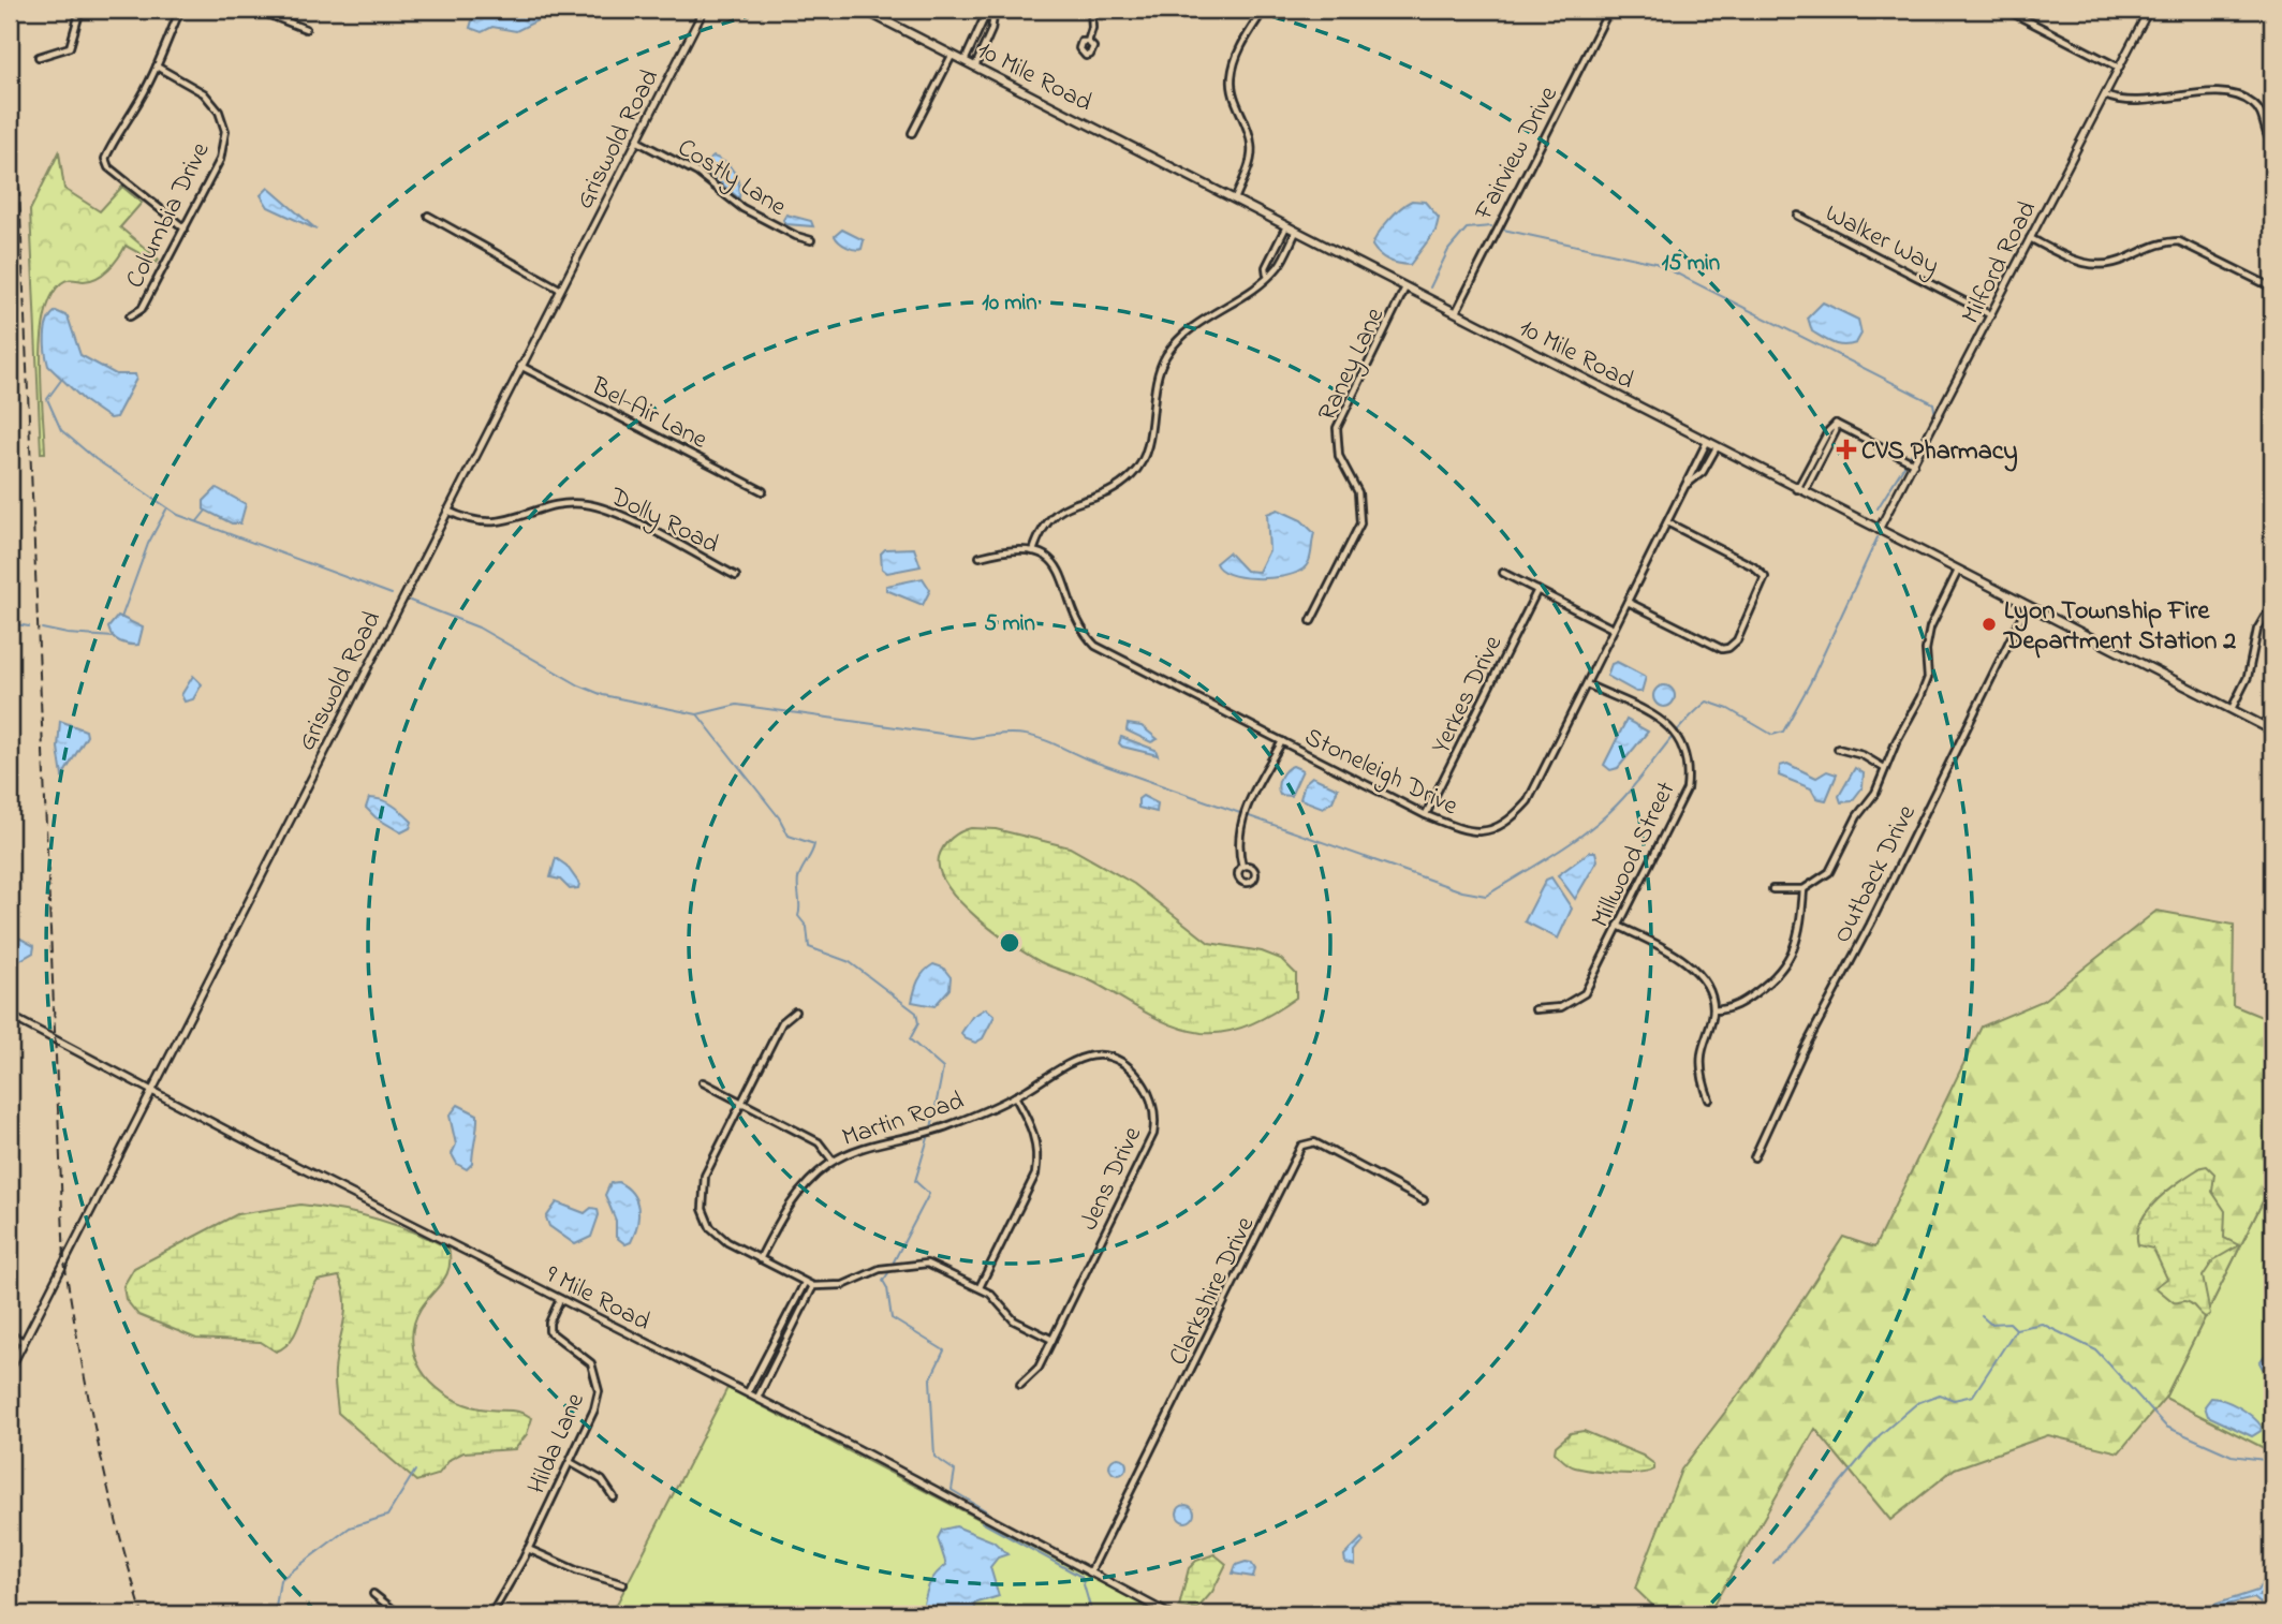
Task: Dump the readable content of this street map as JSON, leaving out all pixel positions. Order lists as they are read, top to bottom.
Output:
{
  "streets": {
    "main road": ["10 Mile Road"],
    "street": [
      "Griswold Road",
      "Fairview Drive",
      "Costly Lane",
      "Columbia Drive",
      "Walker Way",
      "Milford Road",
      "Raney Lane",
      "Bel-Air Lane",
      "Dolly Road",
      "Yerkes Drive",
      "Stoneleigh Drive",
      "Millwood Street",
      "Outback Drive",
      "Martin Road",
      "Jens Drive",
      "Clarkshire Drive",
      "9 Mile Road",
      "Hilda Lane"
    ]
  },
  "crossings": [
    ["10 Mile Road", "Fairview Drive"],
    ["10 Mile Road", "Milford Road"],
    ["10 Mile Road", "Raney Lane"],
    ["10 Mile Road", "Stoneleigh Drive"],
    ["10 Mile Road", "Outback Drive"],
    ["Griswold Road", "Costly Lane"],
    ["Griswold Road", "Bel-Air Lane"],
    ["Griswold Road", "Dolly Road"],
    ["Griswold Road", "9 Mile Road"],
    ["Walker Way", "Milford Road"],
    ["Yerkes Drive", "Stoneleigh Drive"],
    ["Stoneleigh Drive", "Millwood Street"],
    ["Martin Road", "Jens Drive"],
    ["Clarkshire Drive", "9 Mile Road"],
    ["9 Mile Road", "Hilda Lane"]
  ],
  "places": {
    "health": ["CVS Pharmacy"],
    "other": ["Lyon Township Fire Department Station 2"]
  },
  "rings": ["15 min", "10 min", "5 min"]
}
